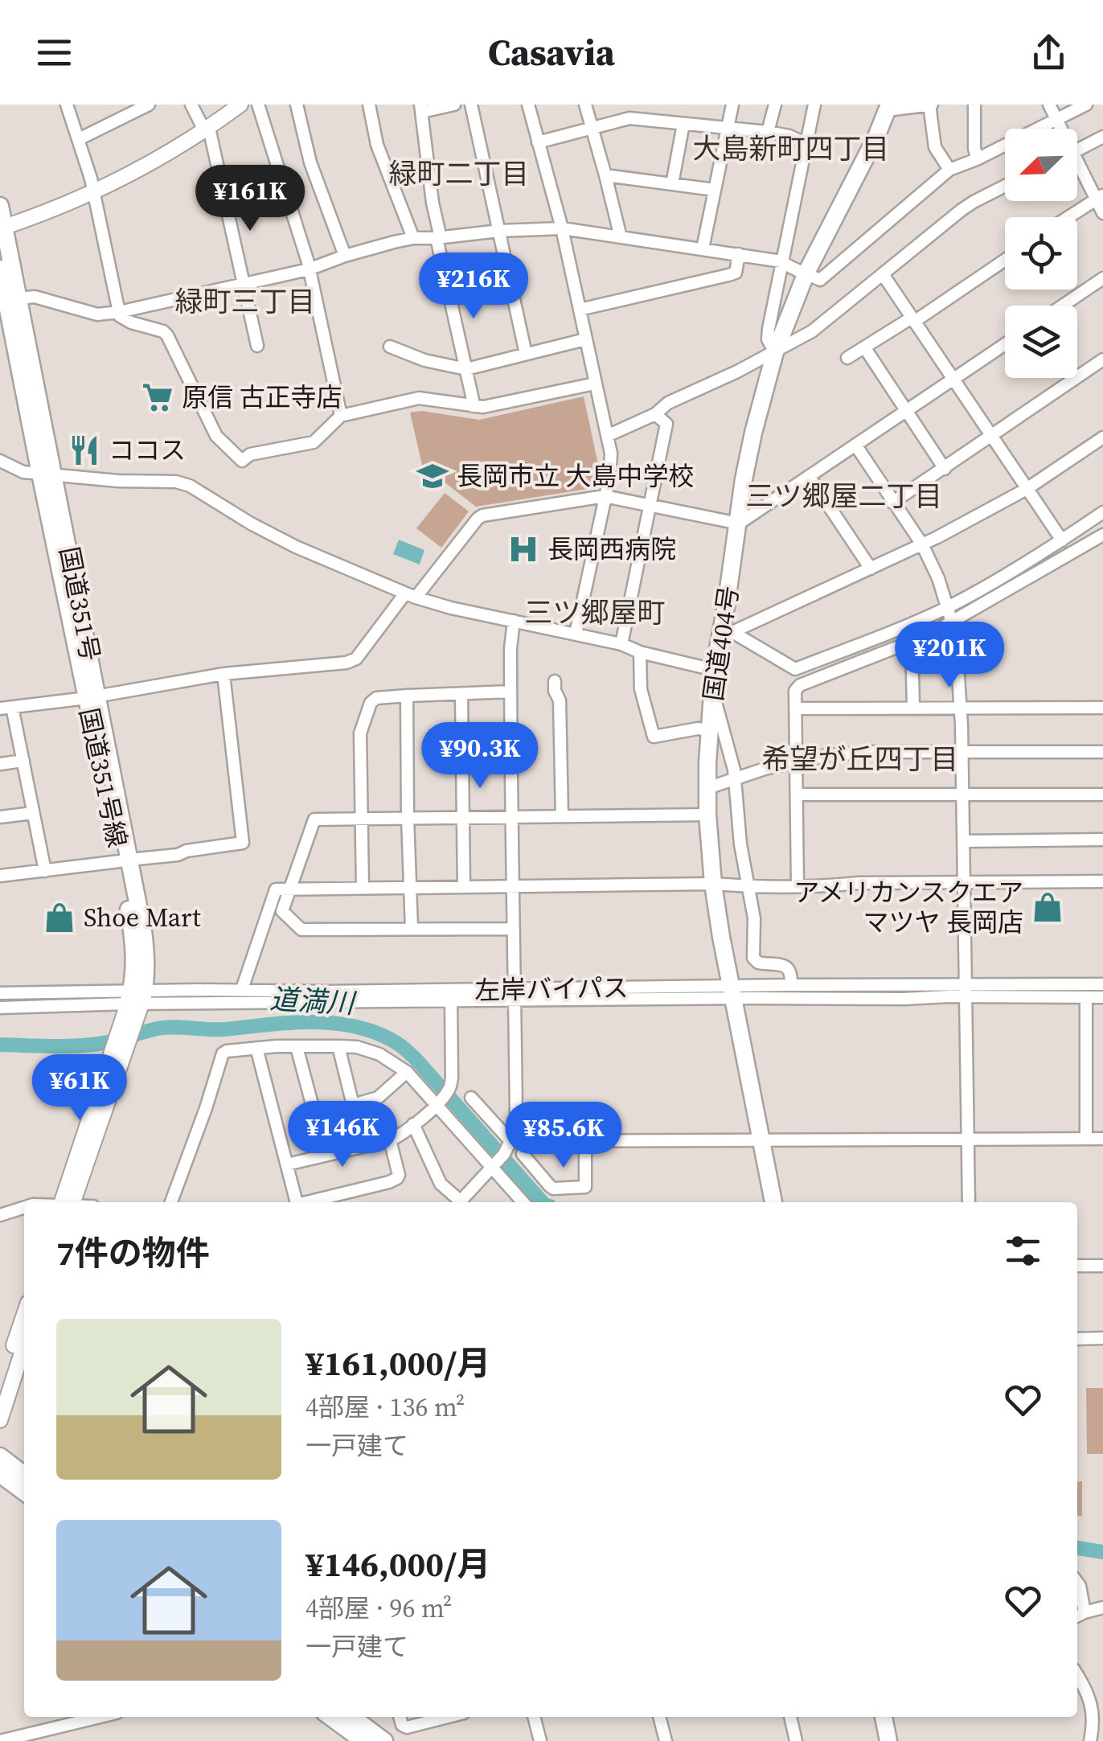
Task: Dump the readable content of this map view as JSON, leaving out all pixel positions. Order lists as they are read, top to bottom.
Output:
{
  "streets": {
    "highway": ["国道351号", "国道404号"],
    "street": ["左岸バイパス"]
  },
  "crossings": [
    ["国道351号", "左岸バイパス"],
    ["国道404号", "左岸バイパス"]
  ],
  "districts": [
    "大島新町四丁目",
    "緑町二丁目",
    "緑町三丁目",
    "三ツ郷屋二丁目",
    "三ツ郷屋町",
    "希望が丘四丁目"
  ],
  "water": ["道満川"],
  "places": {
    "supermarket": ["原信 古正寺店"],
    "restaurant": ["ココス"],
    "school or university": ["長岡市立 大島中学校"],
    "hospital": ["長岡西病院"],
    "shop": ["アメリカンスクエア マツヤ 長岡店", "Shoe Mart"]
  },
  "north": "bottom left",
  "page": {
    "header": "Casavia",
    "price": [
      "¥161K",
      "¥216K",
      "¥201K",
      "¥90.3K",
      "¥61K",
      "¥146K",
      "¥85.6K"
    ],
    "heading": "7件の物件",
    "list": [
      {
        "name": "¥161,000/月",
        "note": "4部屋 · 136 m² · 一戸建て"
      },
      {
        "name": "¥146,000/月",
        "note": "4部屋 · 96 m² · 一戸建て"
      }
    ]
  }
}
